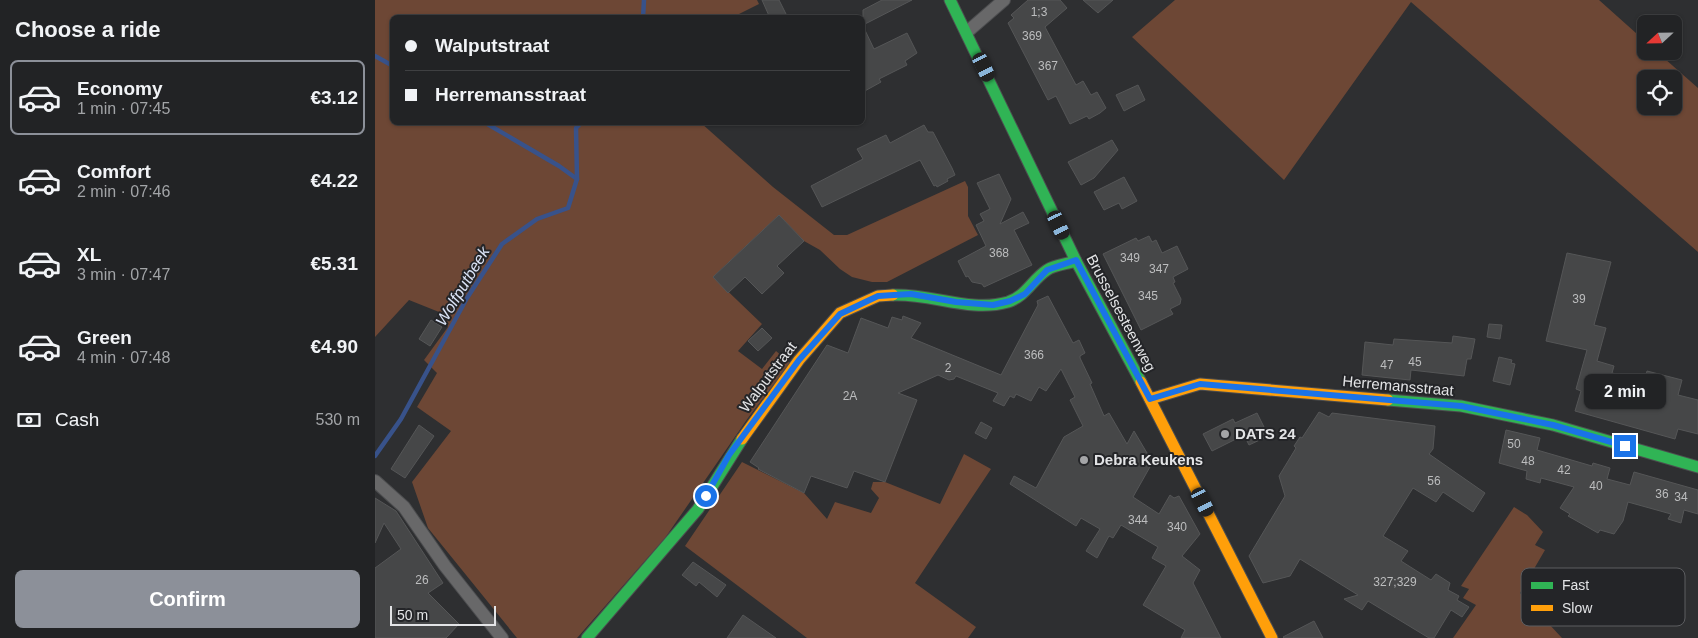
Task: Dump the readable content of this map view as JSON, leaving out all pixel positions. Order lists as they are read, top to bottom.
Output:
{
  "streets": {
    "street": ["Brusselsesteenweg", "Walputstraat", "Herremansstraat"]
  },
  "crossings": [
    ["Brusselsesteenweg", "Walputstraat"],
    ["Brusselsesteenweg", "Herremansstraat"]
  ],
  "water": ["Wolfputbeek"],
  "places": ["DATS 24", "Debra Keukens"],
  "house_numbers": [
    "1;3",
    "369",
    "367",
    "368",
    "349",
    "347",
    "345",
    "39",
    "366",
    "45",
    "47",
    "2",
    "2A",
    "50",
    "48",
    "42",
    "56",
    "40",
    "36",
    "34",
    "344",
    "340",
    "26",
    "327;329"
  ],
  "legend": ["Fast", "Slow"],
  "scale_bar": "50 m",
  "north": "left",
  "page": {
    "heading": "Choose a ride",
    "banner": ["Walputstraat", "Herremansstraat"],
    "list": [
      {
        "name": "Economy",
        "note": "1 min · 07:45",
        "value": "€3.12"
      },
      {
        "name": "Comfort",
        "note": "2 min · 07:46",
        "value": "€4.22"
      },
      {
        "name": "XL",
        "note": "3 min · 07:47",
        "value": "€5.31"
      },
      {
        "name": "Green",
        "note": "4 min · 07:48",
        "value": "€4.90"
      }
    ],
    "bubble": "2 min",
    "pay": ["Cash", "530 m"],
    "buttons": "Confirm",
    "scale": "50 m"
  }
}
